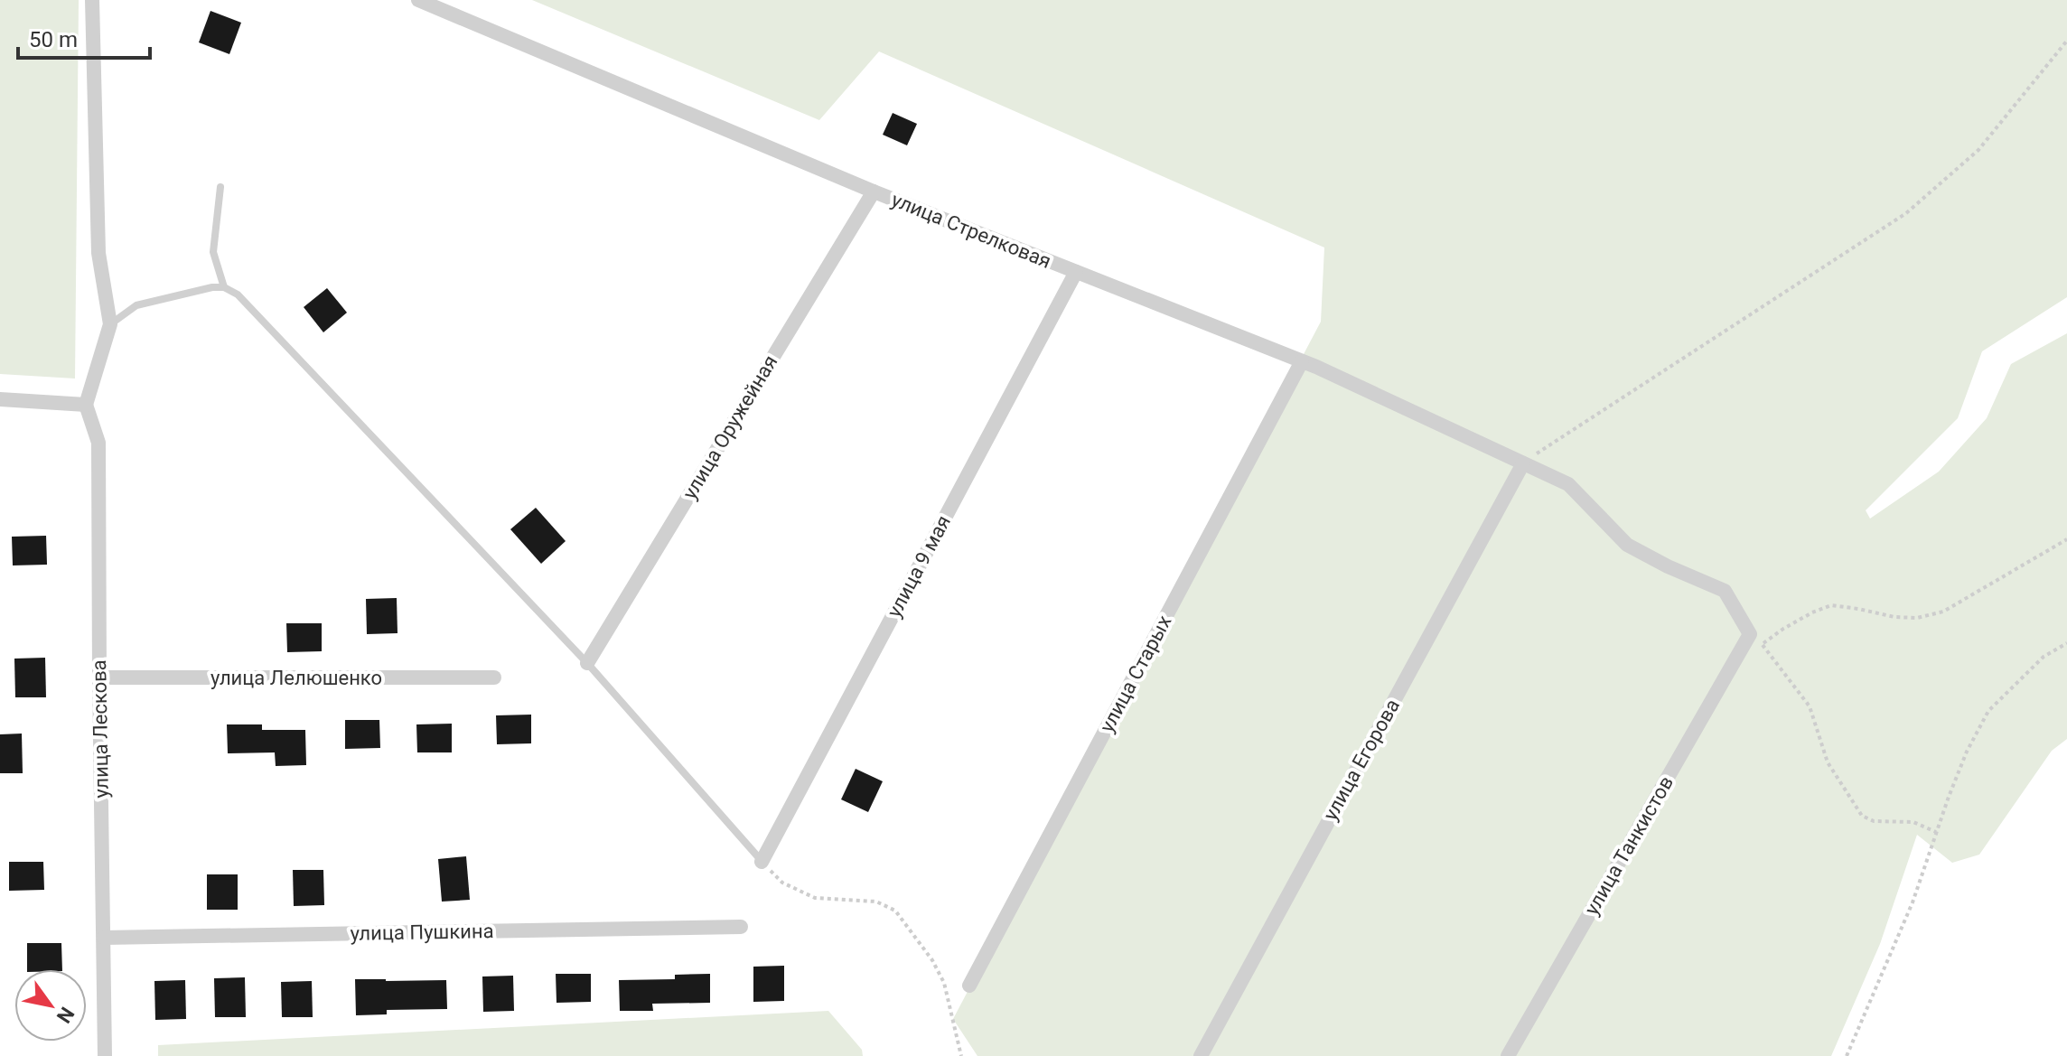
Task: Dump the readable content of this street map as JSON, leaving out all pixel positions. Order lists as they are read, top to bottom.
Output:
{
  "streets": {
    "street": [
      "улица Стрелковая",
      "улица Оружейная",
      "улица 9 мая",
      "улица Старых",
      "улица Лелюшенко",
      "улица Лескова",
      "улица Егорова",
      "улица Танкистов",
      "улица Пушкина"
    ]
  },
  "crossings": [
    ["улица Стрелковая", "улица Оружейная"],
    ["улица Стрелковая", "улица 9 мая"],
    ["улица Стрелковая", "улица Старых"],
    ["улица Стрелковая", "улица Егорова"],
    ["улица Стрелковая", "улица Танкистов"],
    ["улица Лелюшенко", "улица Лескова"],
    ["улица Лескова", "улица Пушкина"]
  ],
  "scale_bar": "50 m",
  "north": "bottom right"
}
